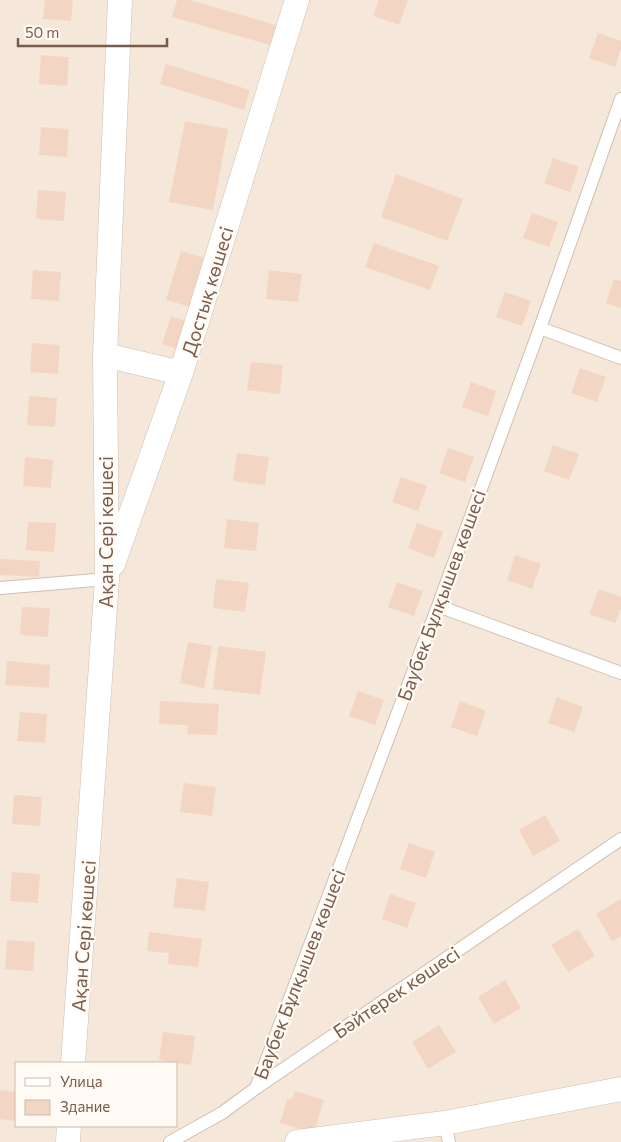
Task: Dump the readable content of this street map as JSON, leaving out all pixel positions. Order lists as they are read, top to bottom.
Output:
{
  "streets": {
    "street": ["Достық көшесі", "Ақан Сері көшесі"],
    "lane": ["Баубек Бұлқышев көшесі", "Бәйтерек көшесі"]
  },
  "crossings": [
    ["Достық көшесі", "Ақан Сері көшесі"],
    ["Баубек Бұлқышев көшесі", "Бәйтерек көшесі"]
  ],
  "legend": ["Улица", "Здание"],
  "scale_bar": "50 m"
}
